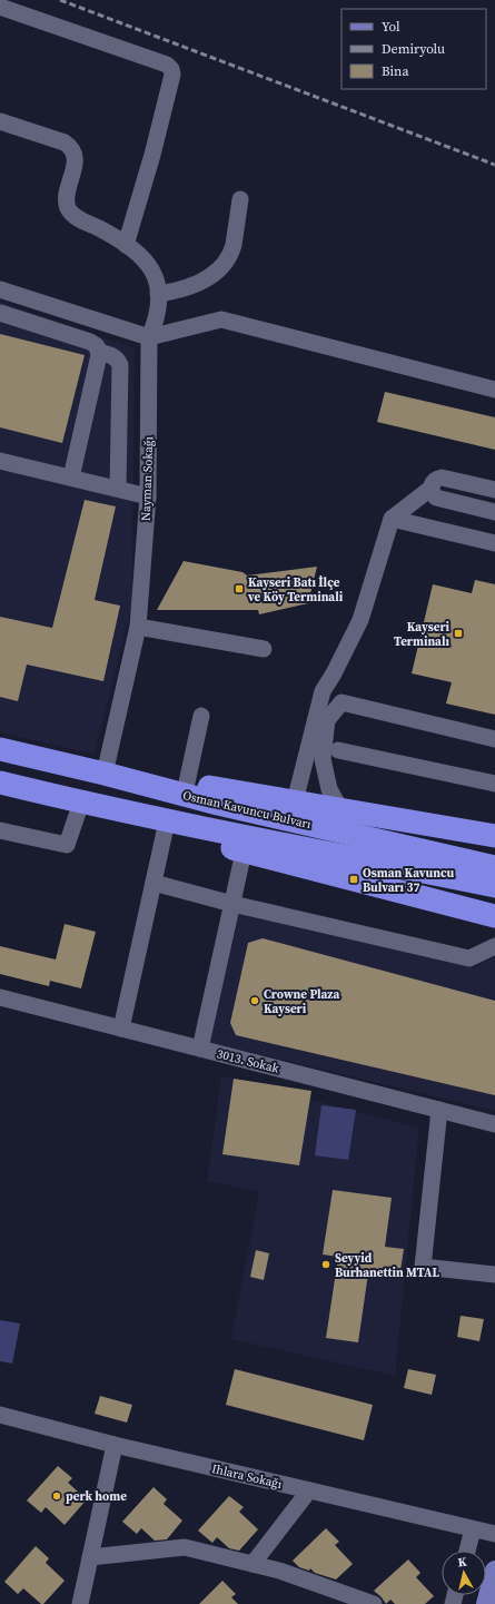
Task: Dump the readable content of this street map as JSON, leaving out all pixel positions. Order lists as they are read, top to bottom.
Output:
{
  "streets": {
    "highway": ["Osman Kavuncu Bulvarı"],
    "street": ["Nayman Sokağı", "3013. Sokak", "Ihlara Sokağı"]
  },
  "crossings": [
    ["Nayman Sokağı", "Osman Kavuncu Bulvarı"]
  ],
  "places": {
    "transit": ["Kayseri Batı İlçe ve Köy Terminali", "Kayseri Terminalı", "Osman Kavuncu Bulvarı 37"],
    "other": ["Crowne Plaza Kayseri", "Seyyid Burhanettin MTAL", "perk home"]
  },
  "legend": ["Yol", "Demiryolu", "Bina"],
  "north": "top"
}
